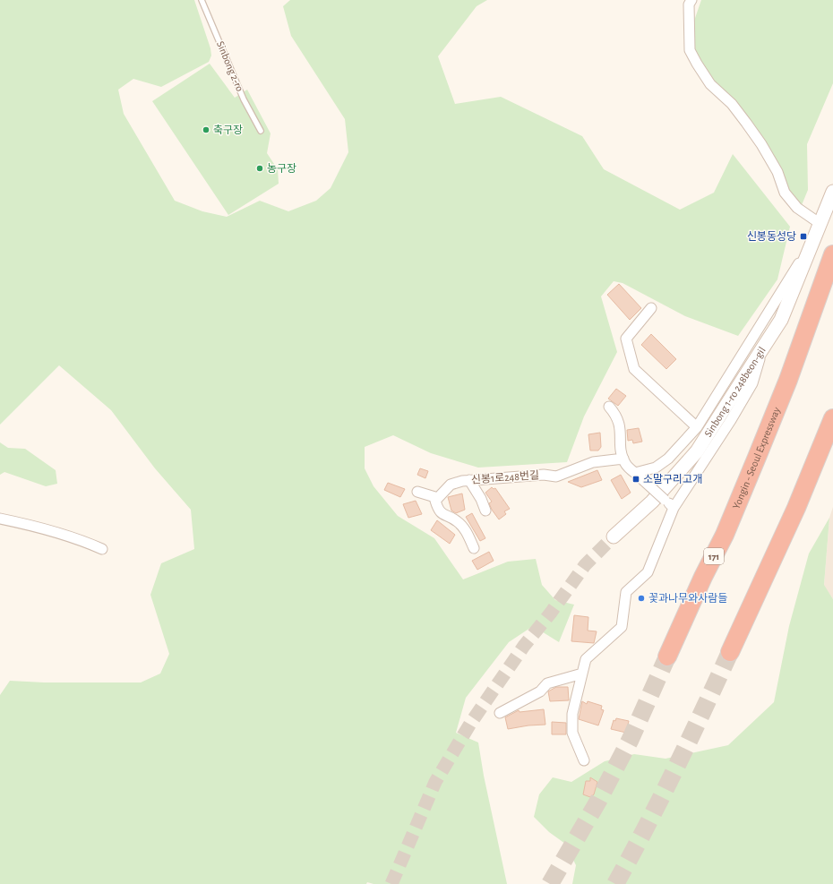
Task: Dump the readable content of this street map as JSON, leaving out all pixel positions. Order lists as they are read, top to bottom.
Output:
{
  "streets": {
    "highway": ["Yongin - Seoul Expressway", "171"],
    "street": ["Sinbong 1-ro 248beon-gil", "신봉1로248번길"],
    "lane": ["Sinbong 2-ro"]
  },
  "places": {
    "other": ["축구장", "농구장", "꽃과나무와사람들"],
    "transit": ["신봉동성당", "소말구리고개"]
  }
}
